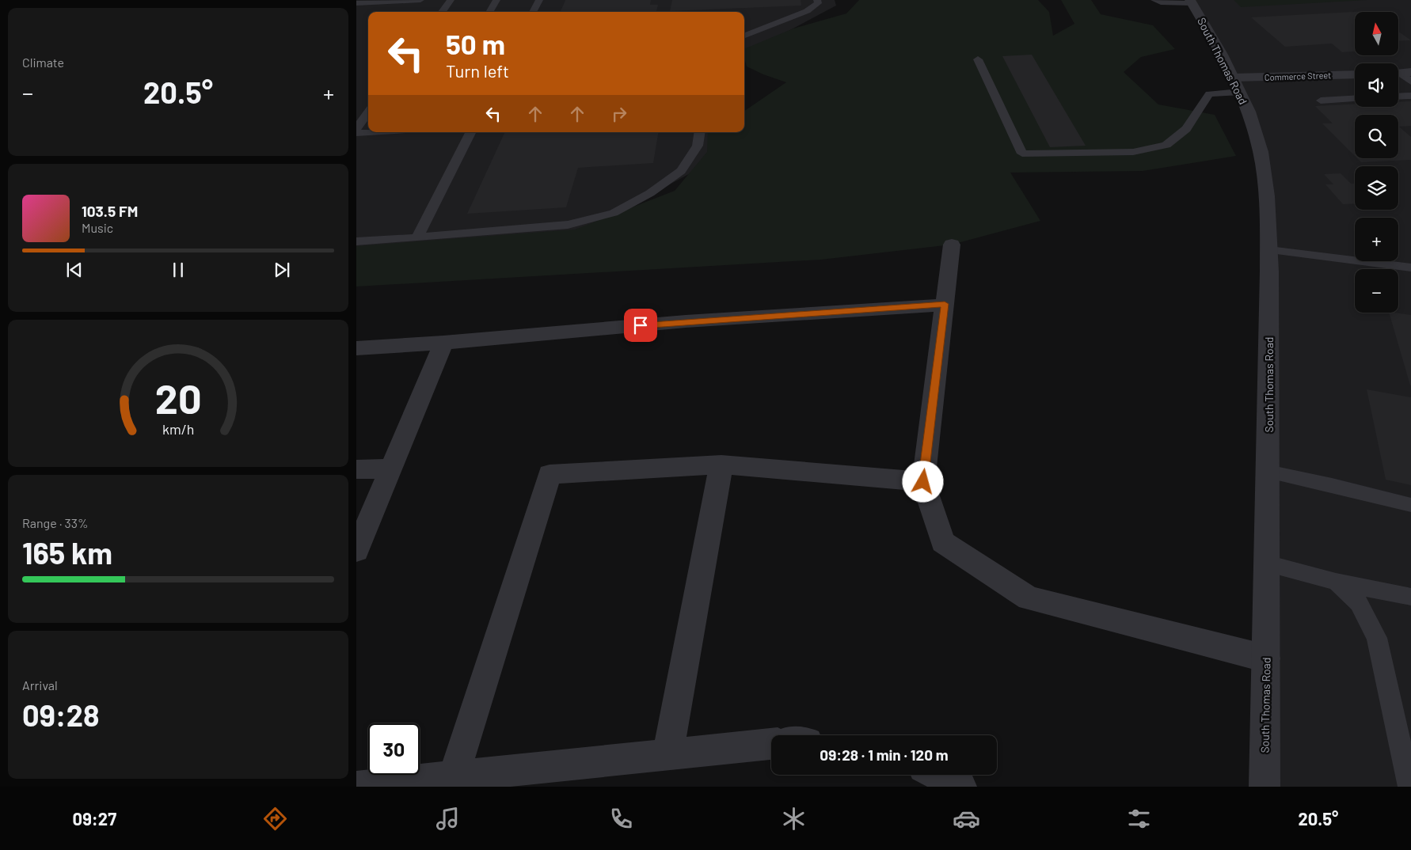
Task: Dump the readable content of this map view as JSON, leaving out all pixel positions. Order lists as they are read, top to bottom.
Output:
{
  "streets": {
    "street": ["South Thomas Road", "Commerce Street"]
  },
  "crossings": [
    ["South Thomas Road", "Commerce Street"]
  ],
  "north": "top",
  "page": {
    "tile": [
      "Climate",
      ["Range · 33%", "165 km"],
      ["Arrival", "09:28"]
    ],
    "map_buttons": ["+", "−"],
    "turn": ["50 m", "Turn left"],
    "heat": ["−", "20.5°", "+"],
    "song": ["103.5 FM", "Music"],
    "limit": "30",
    "trip": "09:28 · 1 min · 120 m",
    "tabs": ["09:27", "20.5°"],
    "gauge": ["20", "km/h"]
  }
}
